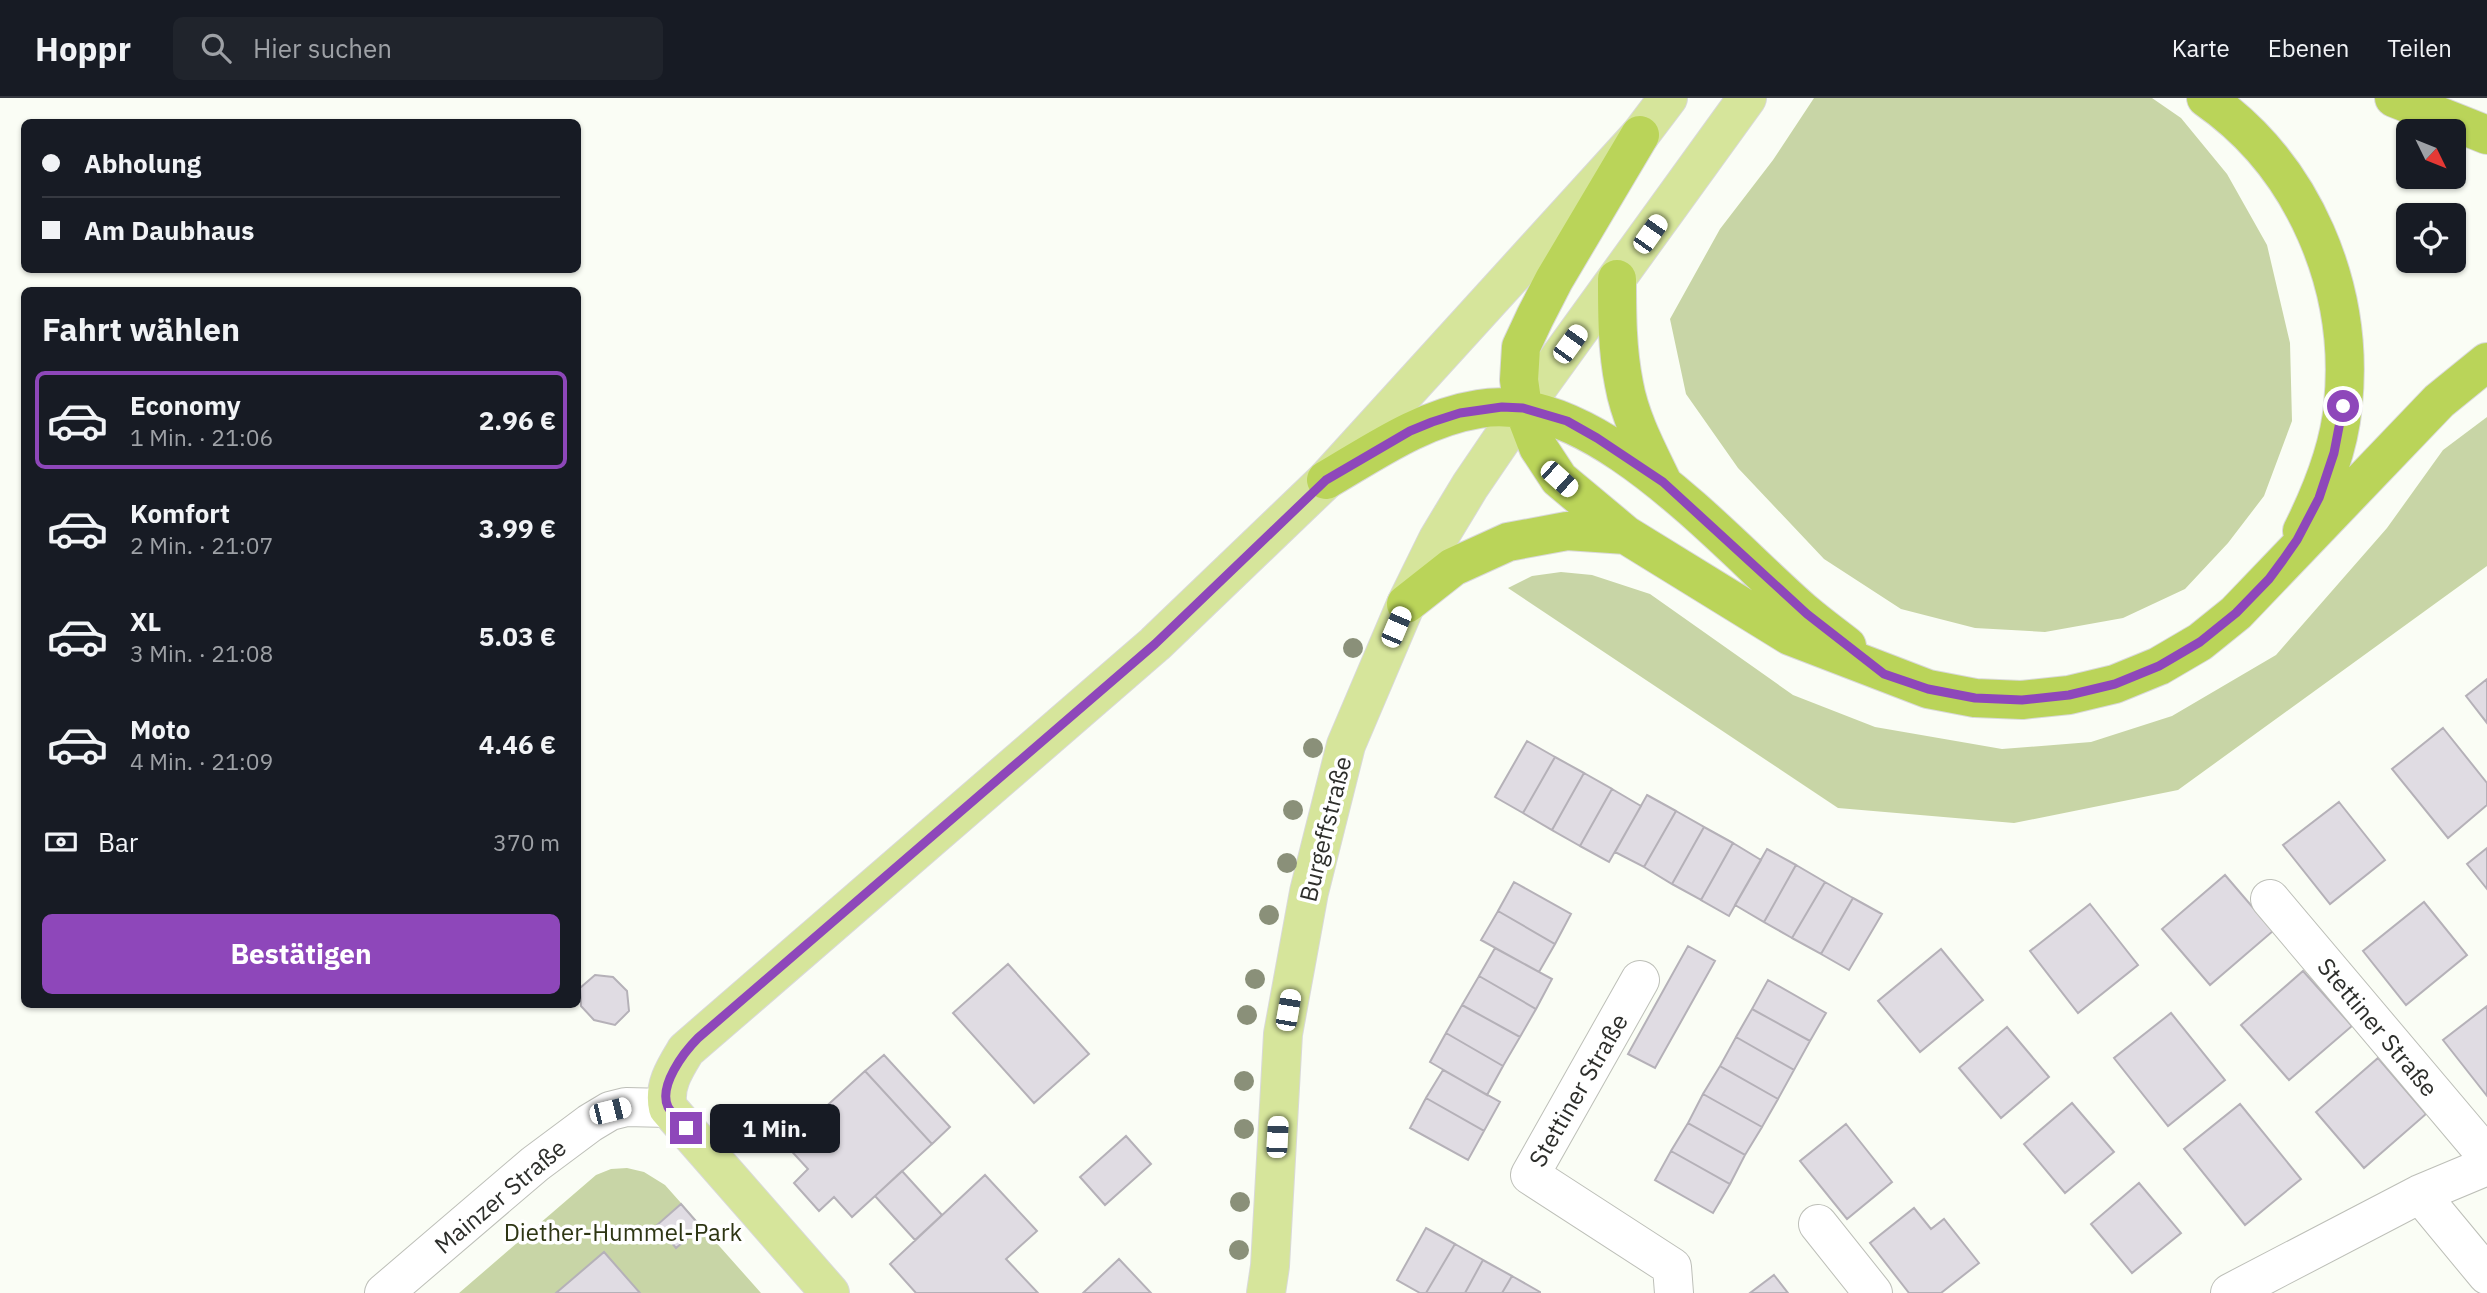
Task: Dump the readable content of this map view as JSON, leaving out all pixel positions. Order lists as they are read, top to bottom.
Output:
{
  "streets": {
    "main road": ["Burgeffstraße"],
    "street": ["Stettiner Straße", "Mainzer Straße"]
  },
  "parks": ["Diether-Hummel-Park"],
  "north": "bottom right",
  "page": {
    "header": "Hoppr",
    "search": "Hier suchen",
    "nav": ["Karte", "Ebenen", "Teilen"],
    "banner": ["Abholung", "Am Daubhaus"],
    "heading": "Fahrt wählen",
    "list": [
      {
        "name": "Economy",
        "note": "1 Min. · 21:06",
        "value": "2.96 €"
      },
      {
        "name": "Komfort",
        "note": "2 Min. · 21:07",
        "value": "3.99 €"
      },
      {
        "name": "XL",
        "note": "3 Min. · 21:08",
        "value": "5.03 €"
      },
      {
        "name": "Moto",
        "note": "4 Min. · 21:09",
        "value": "4.46 €"
      }
    ],
    "pay": ["Bar", "370 m"],
    "buttons": "Bestätigen",
    "bubble": "1 Min."
  }
}
